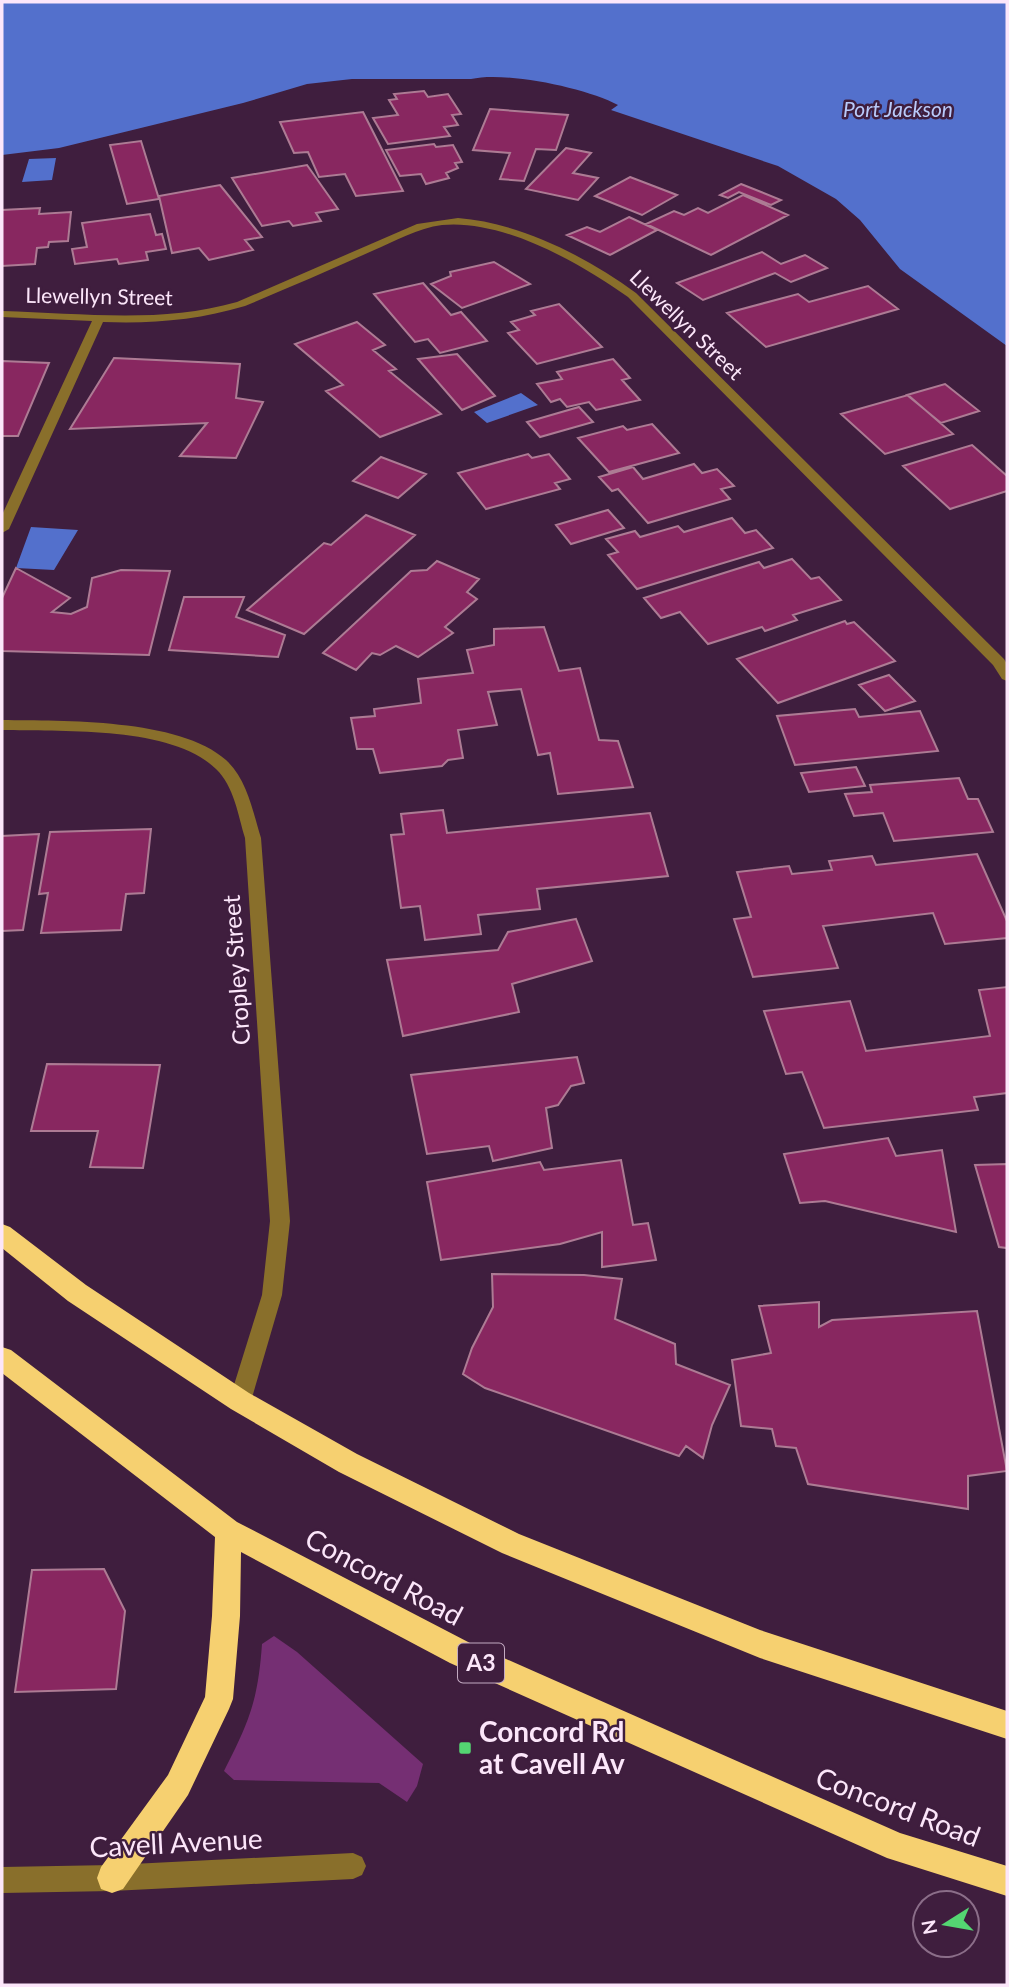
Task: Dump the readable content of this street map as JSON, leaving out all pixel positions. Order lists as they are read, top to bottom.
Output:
{
  "streets": {
    "highway": ["Concord Road", "A3"],
    "street": ["Llewellyn Street", "Cropley Street", "Cavell Avenue"]
  },
  "water": ["Port Jackson"],
  "places": {
    "transit": ["Concord Rd at Cavell Av"]
  },
  "north": "left"
}
